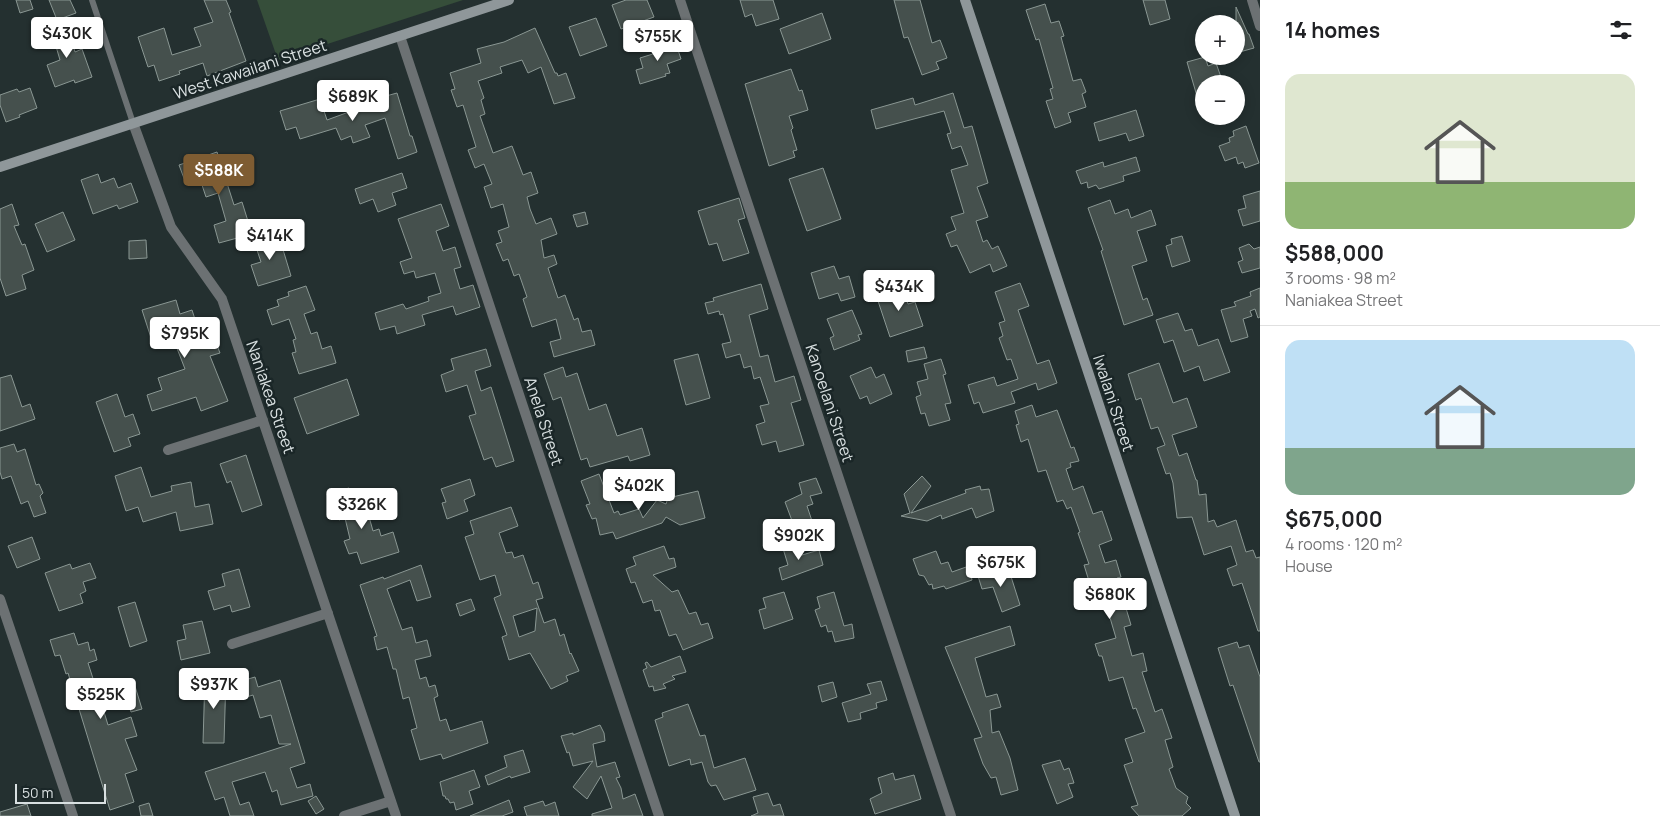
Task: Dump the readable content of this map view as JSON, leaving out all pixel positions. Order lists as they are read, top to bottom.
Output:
{
  "streets": {
    "street": [
      "West Kawailani Street",
      "Naniakea Street",
      "Kanoelani Street",
      "Iwalani Street",
      "Anela Street"
    ]
  },
  "crossings": [
    ["West Kawailani Street", "Naniakea Street"],
    ["West Kawailani Street", "Anela Street"]
  ],
  "scale_bar": "50 m",
  "page": {
    "heading": "14 homes",
    "map_buttons": ["+", "−"],
    "price": [
      "$430K",
      "$755K",
      "$689K",
      "$588K",
      "$414K",
      "$434K",
      "$795K",
      "$402K",
      "$326K",
      "$902K",
      "$675K",
      "$680K",
      "$937K",
      "$525K"
    ],
    "list": [
      {
        "name": "$588,000",
        "note": "3 rooms · 98 m² · Naniakea Street"
      },
      {
        "name": "$675,000",
        "note": "4 rooms · 120 m² · House"
      }
    ],
    "scale": "50 m"
  }
}
